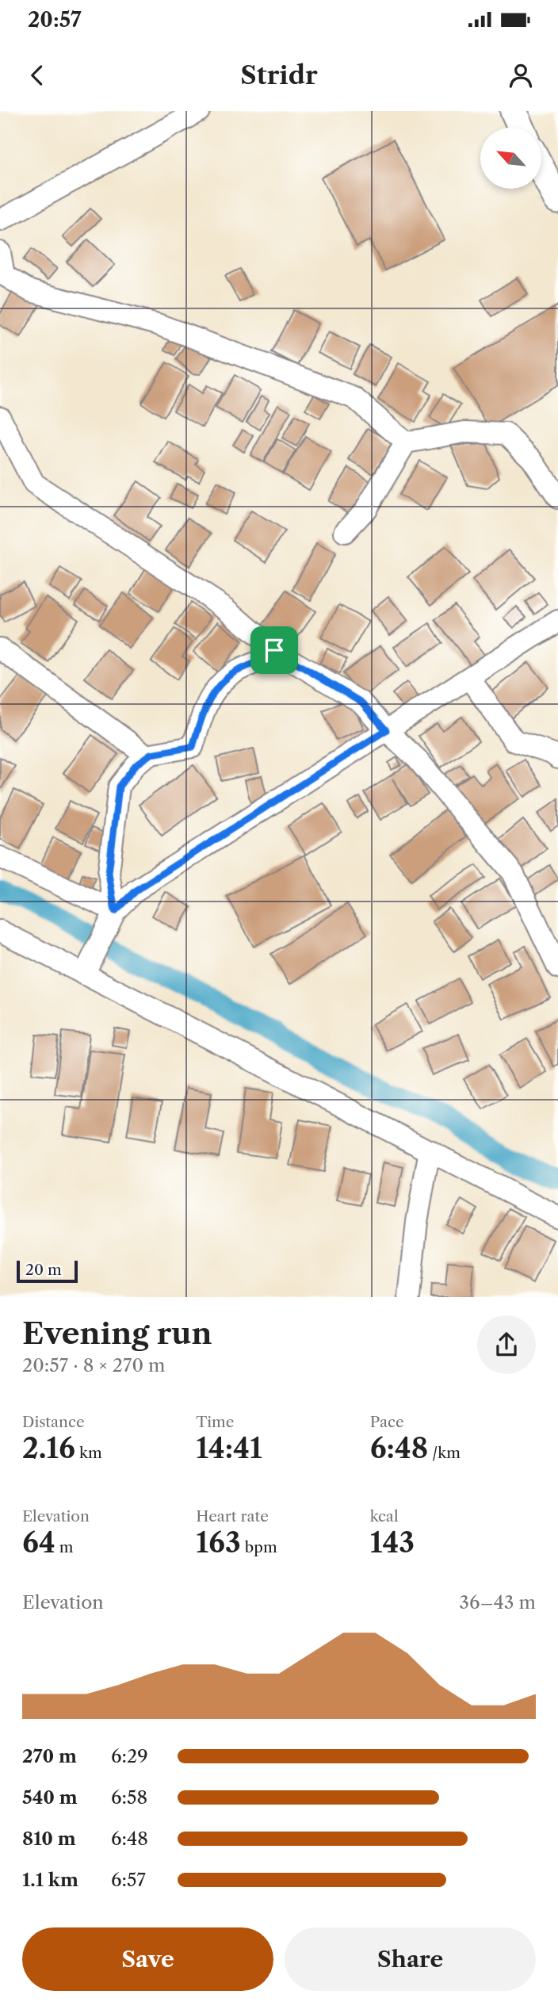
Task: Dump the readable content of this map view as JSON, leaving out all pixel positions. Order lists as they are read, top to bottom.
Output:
{
  "scale_bar": "20 m",
  "north": "top left",
  "page": {
    "status": "20:57",
    "header": "Stridr",
    "scale": "20 m",
    "heading": ["Evening run", "20:57 · 8 × 270 m"],
    "stats": [
      ["Distance", "2.16 km"],
      ["Time", "14:41"],
      ["Pace", "6:48 /km"],
      ["Elevation", "64 m"],
      ["Heart rate", "163 bpm"],
      ["kcal", "143"]
    ],
    "chart": ["Elevation", "36–43 m"],
    "list": [
      {
        "name": "270 m",
        "note": "6:29"
      },
      {
        "name": "540 m",
        "note": "6:58"
      },
      {
        "name": "810 m",
        "note": "6:48"
      },
      {
        "name": "1.1 km",
        "note": "6:57"
      }
    ],
    "buttons": ["Save", "Share"]
  }
}
